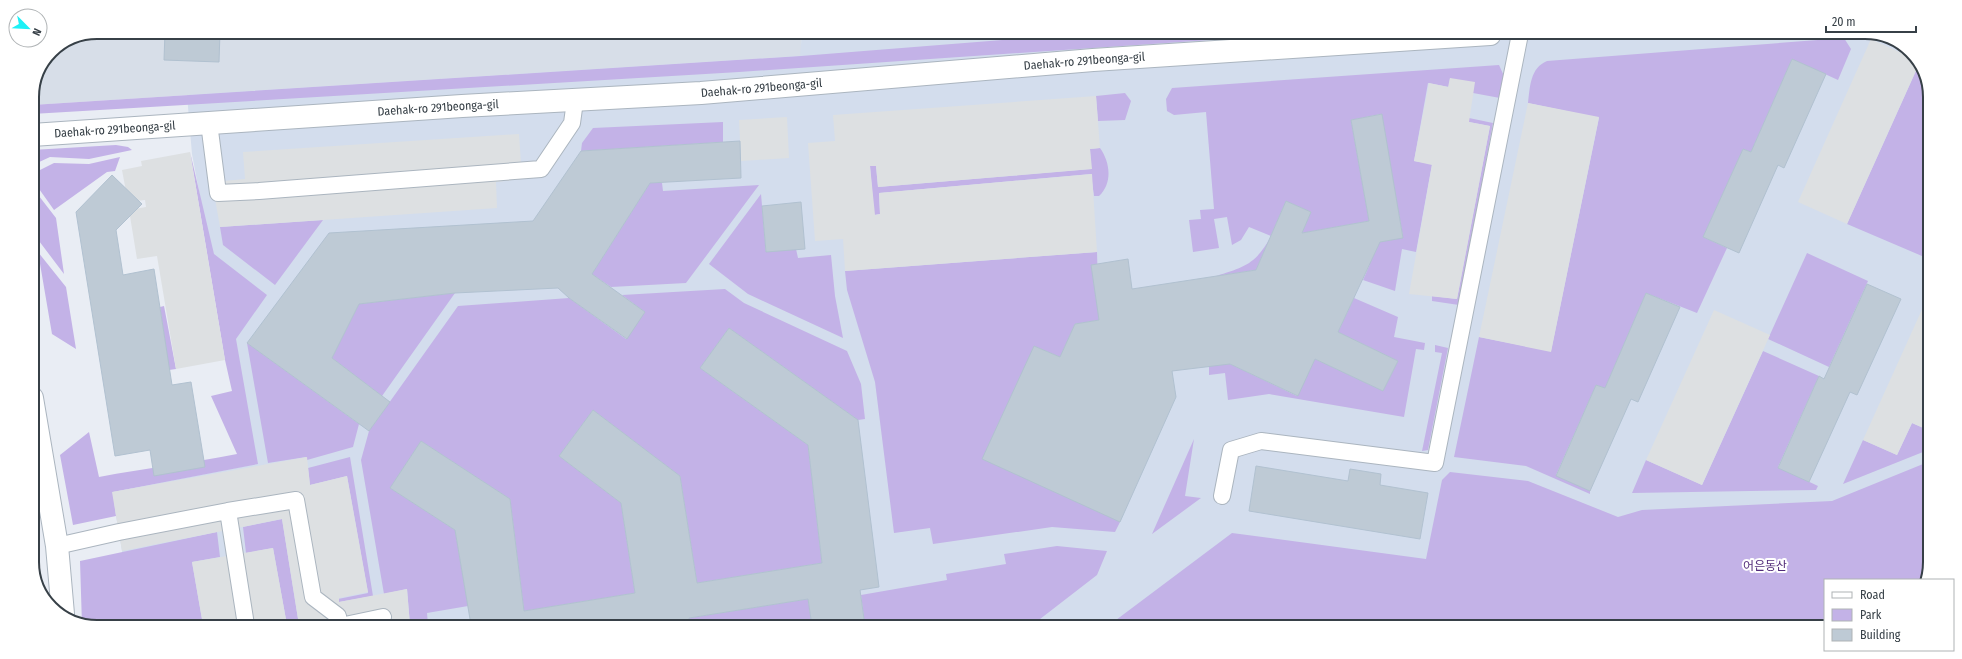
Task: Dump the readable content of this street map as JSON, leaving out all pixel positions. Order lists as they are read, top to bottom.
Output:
{
  "streets": {
    "street": ["Daehak-ro 291beonga-gil"]
  },
  "parks": ["어은동산"],
  "legend": ["Road", "Park", "Building"],
  "scale_bar": "20 m",
  "north": "bottom right"
}
